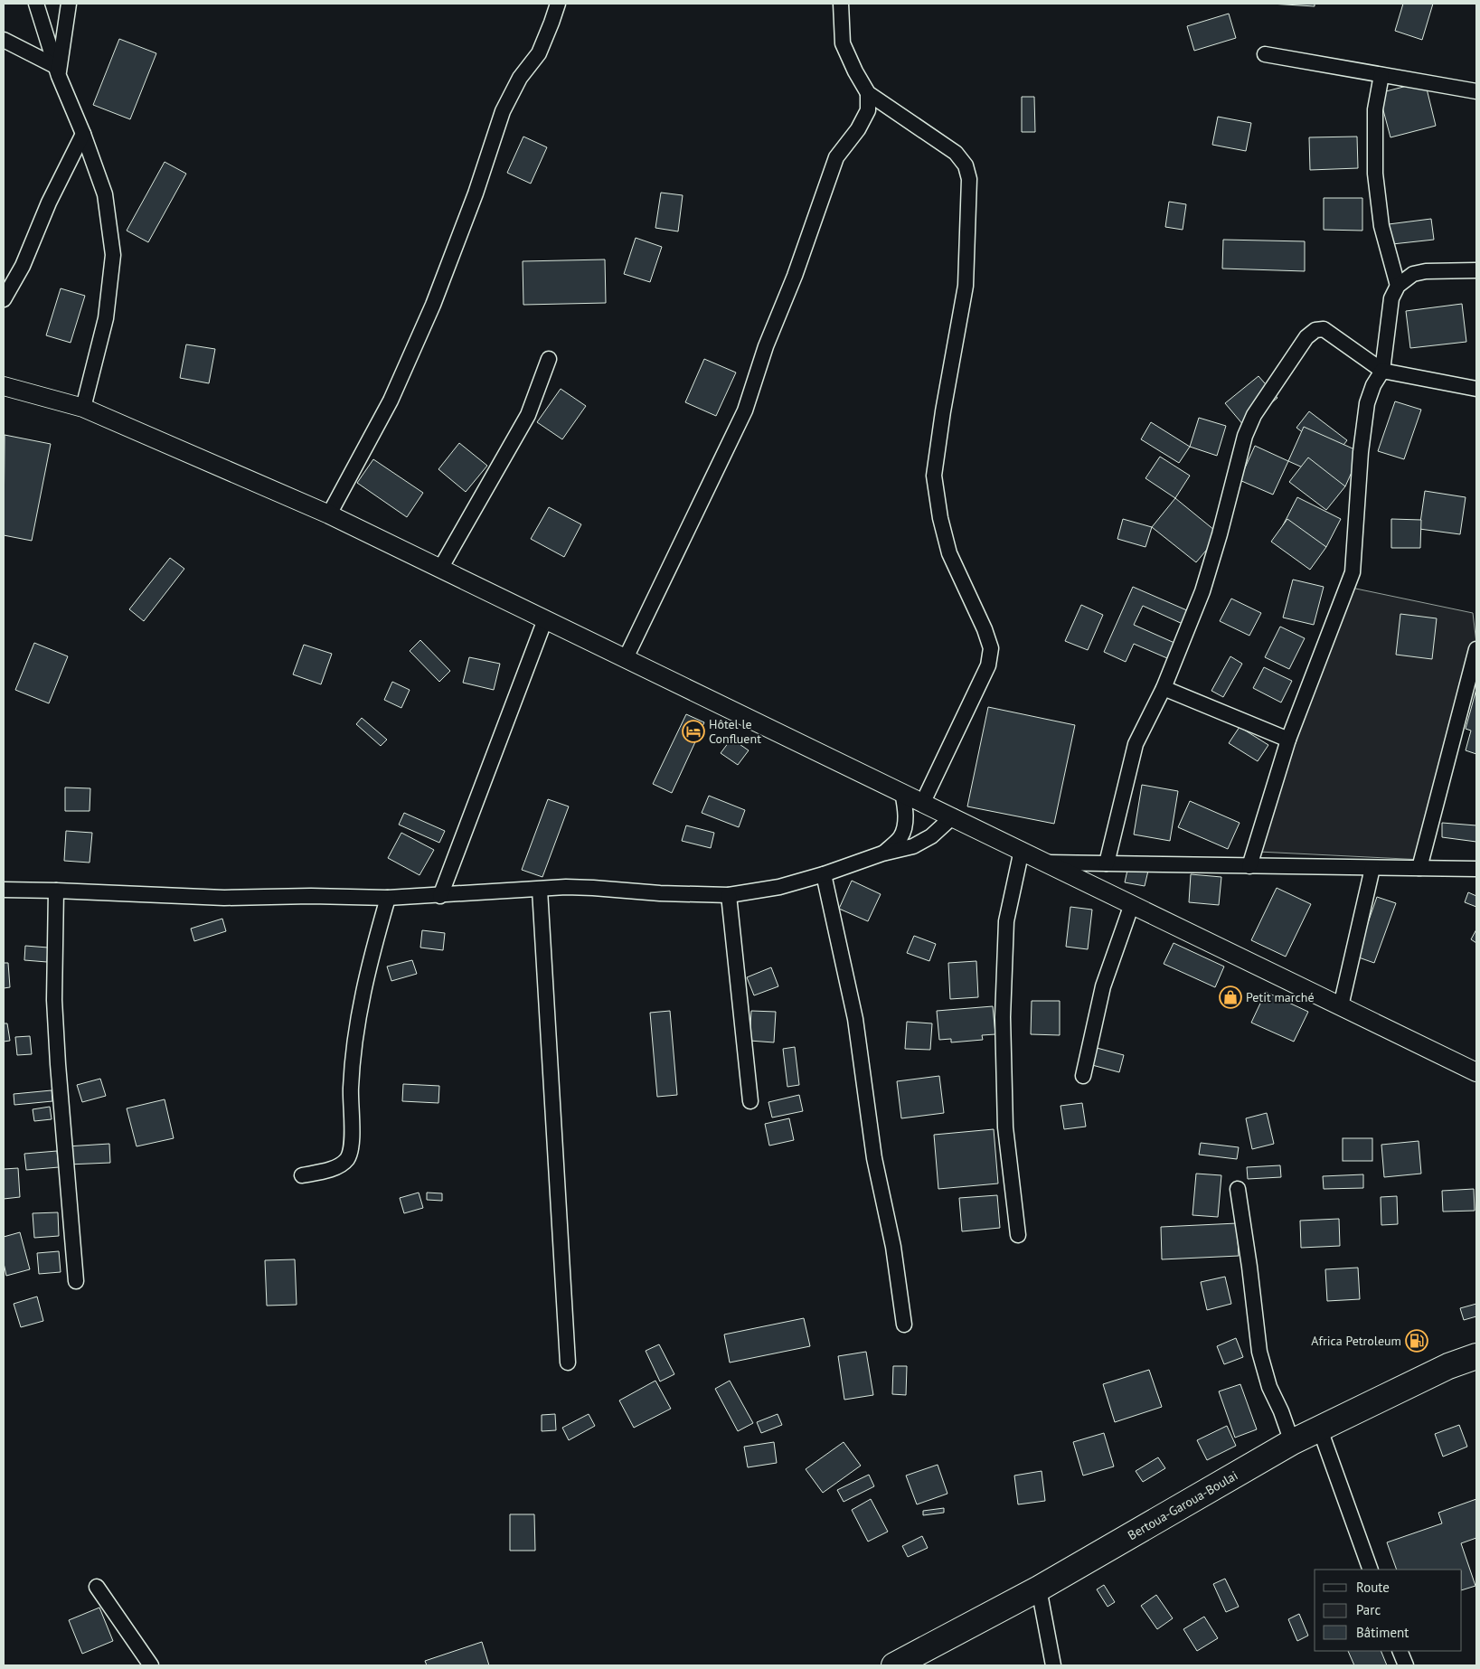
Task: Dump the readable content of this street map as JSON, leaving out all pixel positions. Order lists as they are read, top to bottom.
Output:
{
  "streets": {
    "highway": ["Bertoua-Garoua-Boulai"]
  },
  "places": {
    "hotel": ["Hôtel le Confluent"],
    "shop": ["Petit marché"],
    "fuel station": ["Africa Petroleum"]
  },
  "legend": ["Route", "Parc", "Bâtiment"]
}
